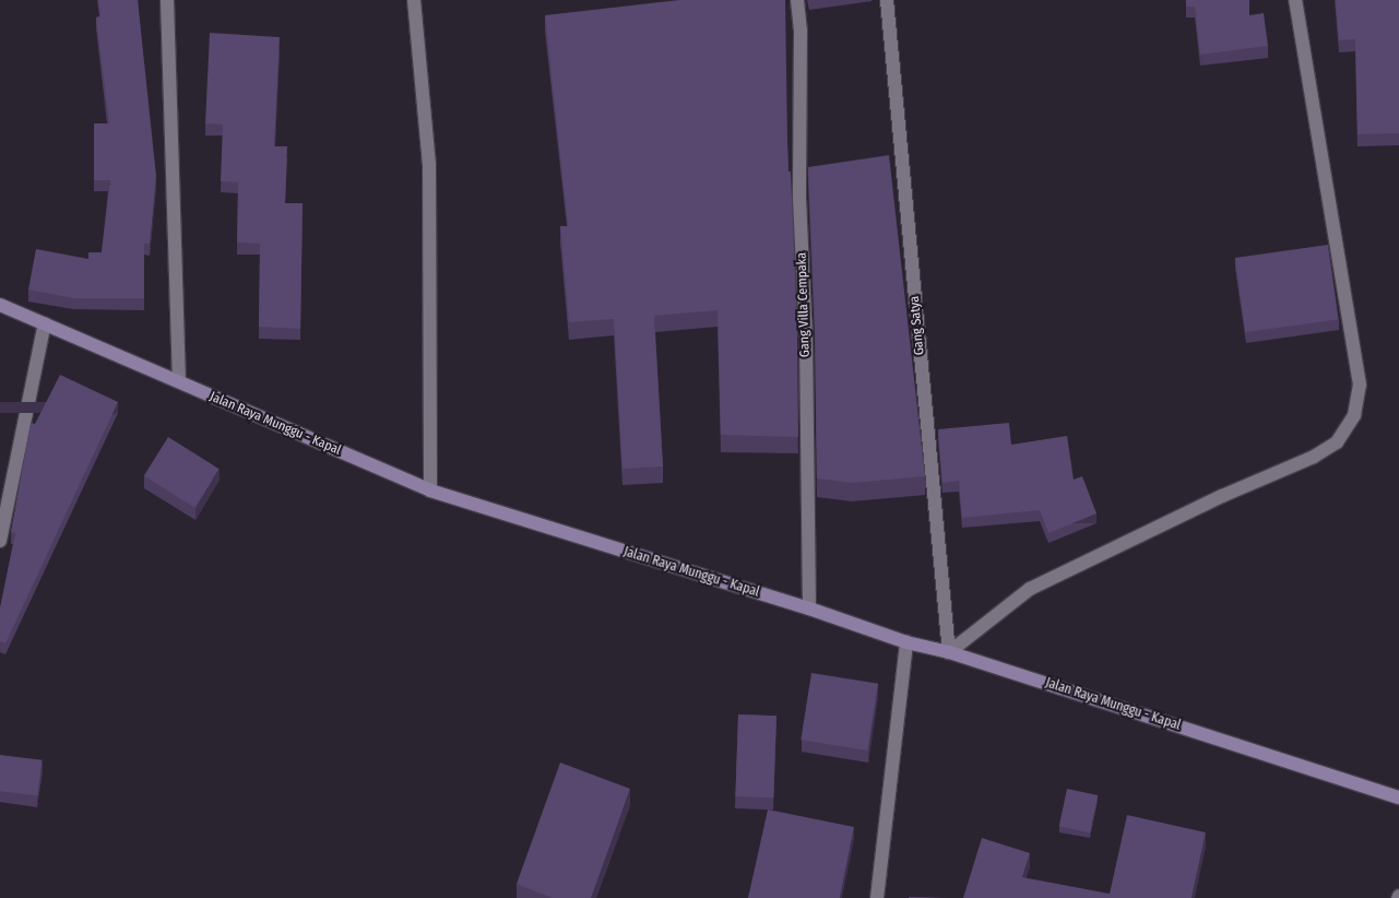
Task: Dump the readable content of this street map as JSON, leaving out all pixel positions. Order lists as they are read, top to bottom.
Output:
{
  "streets": {
    "street": ["Gang Villa Cempaka", "Gang Satya", "Jalan Raya Munggu - Kapal"]
  },
  "crossings": [
    ["Gang Villa Cempaka", "Jalan Raya Munggu - Kapal"],
    ["Gang Satya", "Jalan Raya Munggu - Kapal"]
  ]
}
